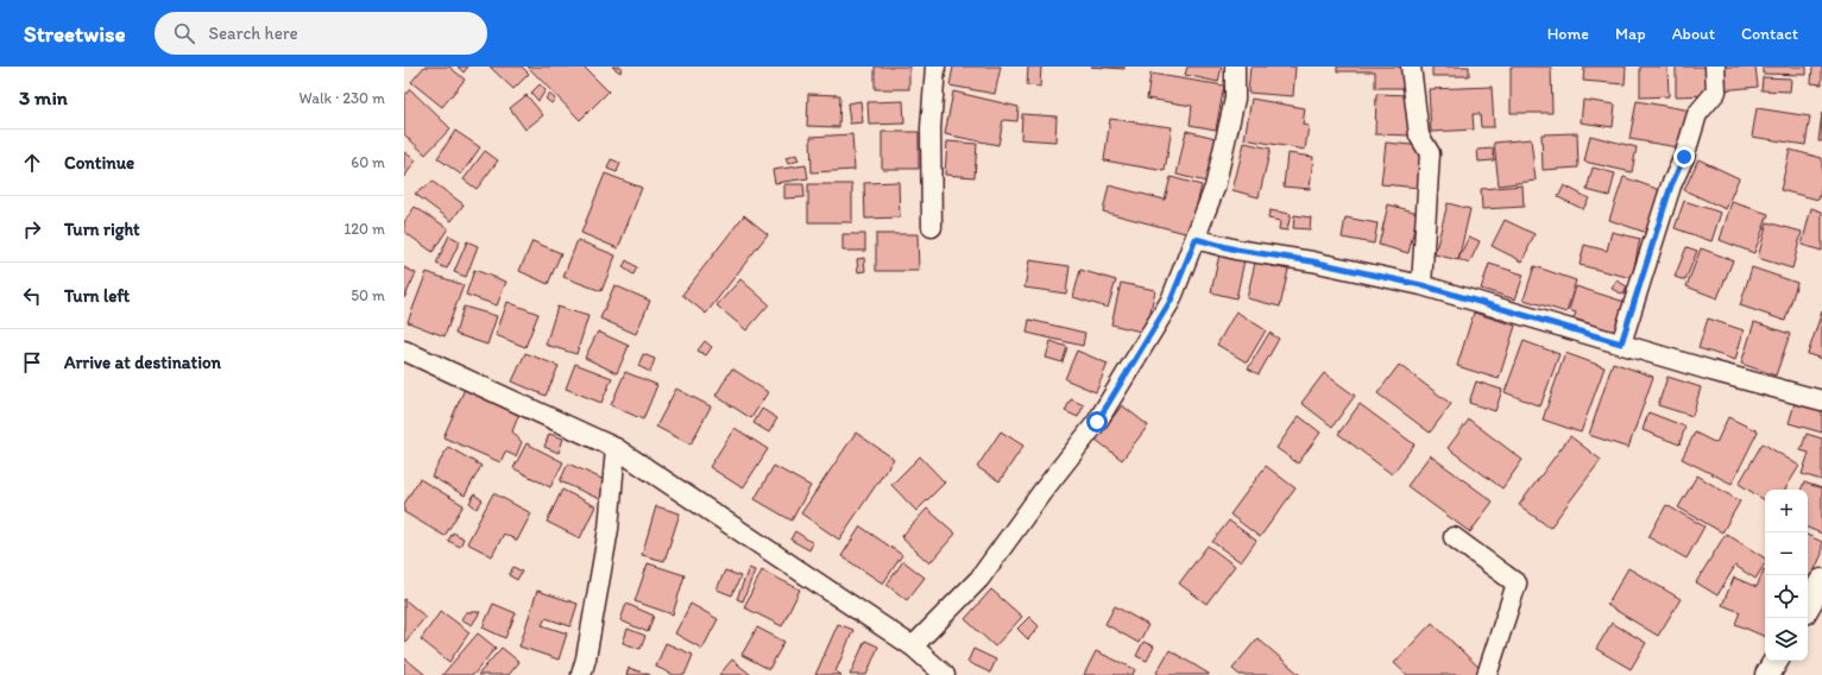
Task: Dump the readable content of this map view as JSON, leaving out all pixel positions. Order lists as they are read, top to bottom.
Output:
{
  "page": {
    "header": "Streetwise",
    "search": "Search here",
    "nav": [
      "Home",
      "Map",
      "About",
      "Contact"
    ],
    "heading": ["3 min", "Walk · 230 m"],
    "list": [
      ["Continue", "60 m"],
      ["Turn right", "120 m"],
      ["Turn left", "50 m"],
      "Arrive at destination"
    ],
    "map_buttons": ["+", "−"]
  }
}
